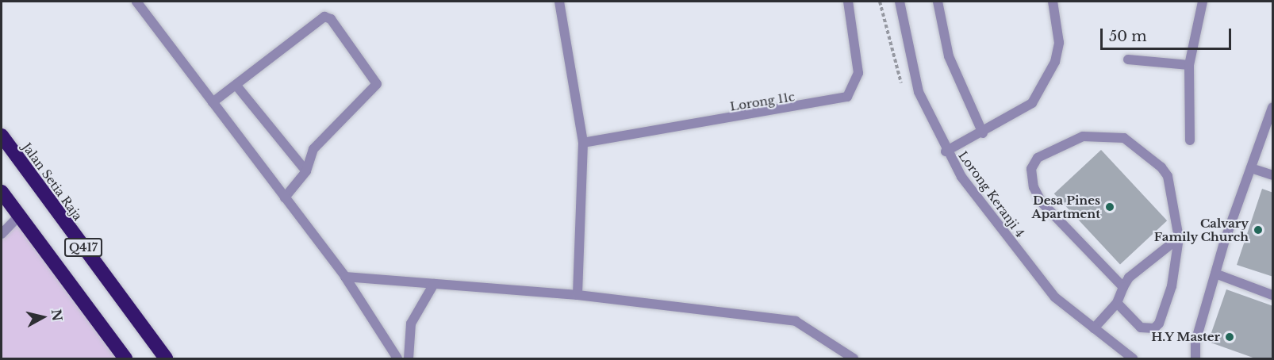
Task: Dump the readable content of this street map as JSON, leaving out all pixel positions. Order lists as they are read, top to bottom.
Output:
{
  "streets": {
    "highway": ["Jalan Setia Raja", "Q417"],
    "street": ["Lorong 11c", "Lorong Keranji 4"]
  },
  "places": ["Desa Pines Apartment", "Calvary Family Church", "H.Y Master"],
  "scale_bar": "50 m",
  "north": "right"
}
